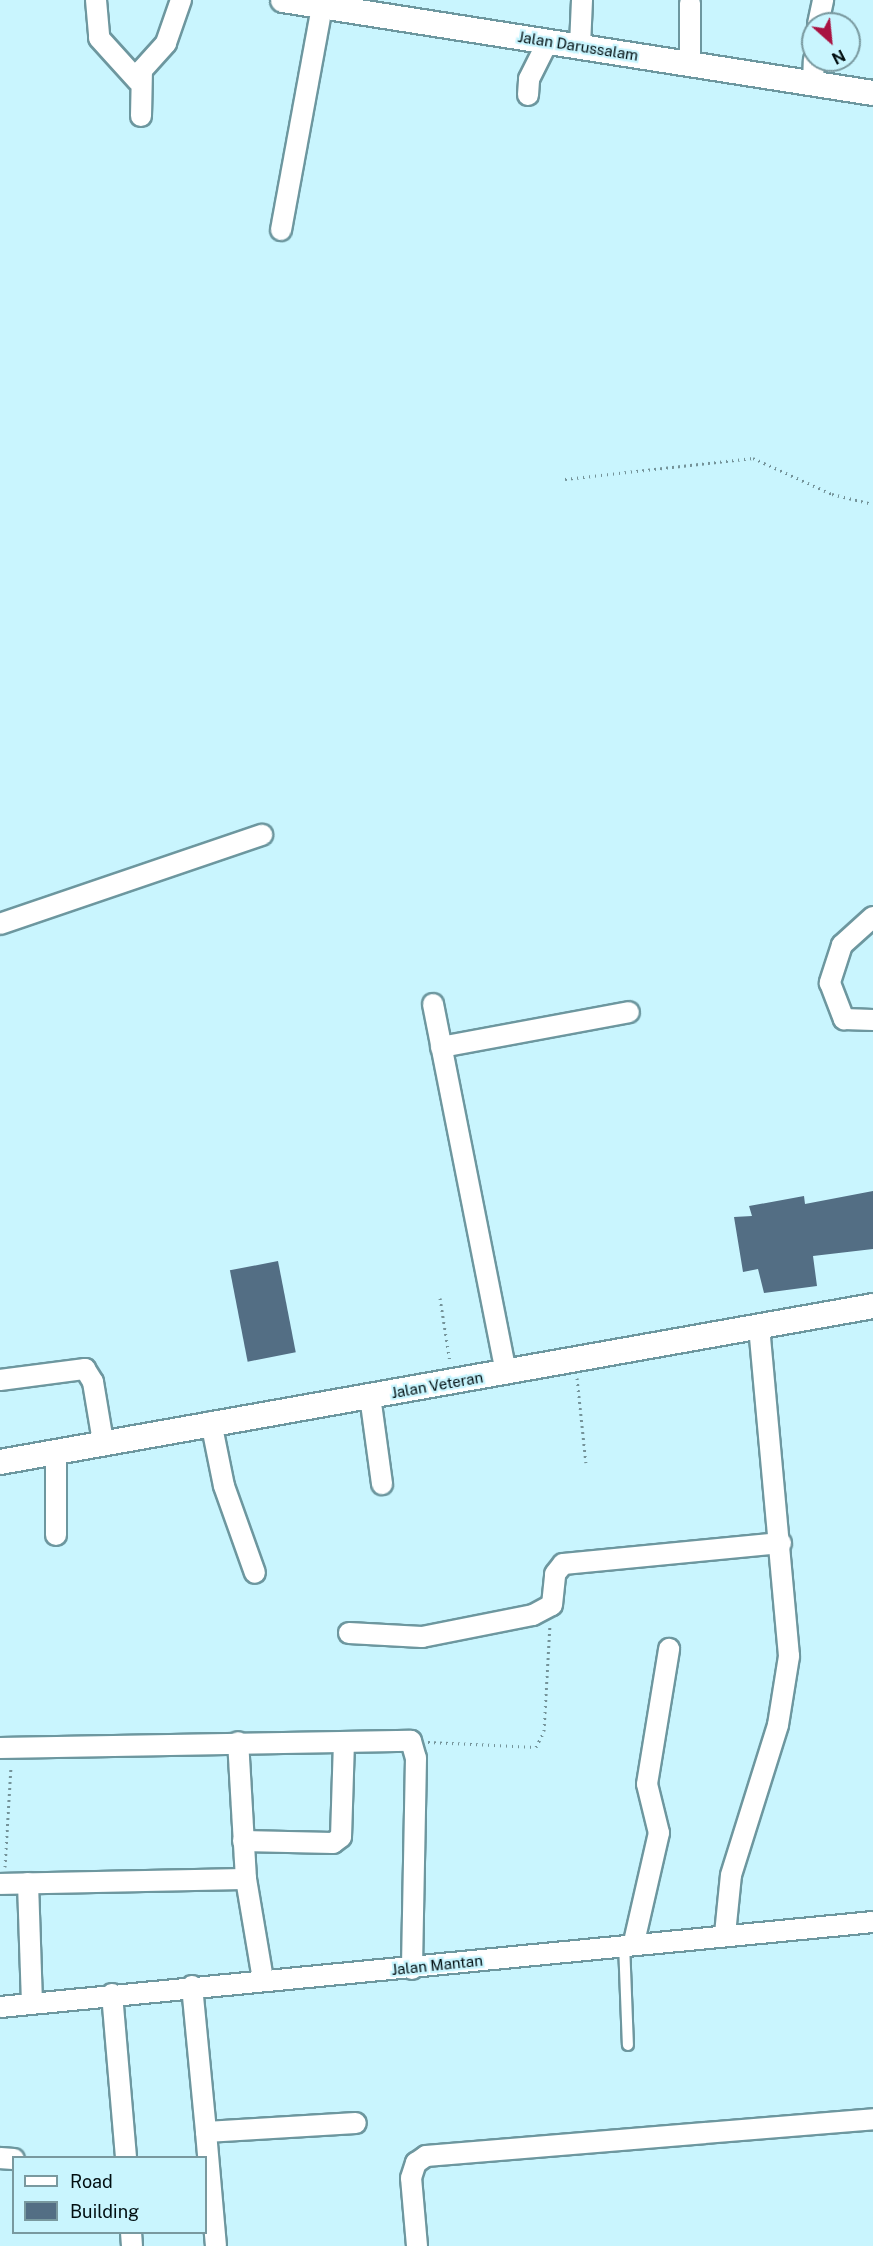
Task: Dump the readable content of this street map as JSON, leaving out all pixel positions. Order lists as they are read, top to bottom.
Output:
{
  "streets": {
    "street": ["Jalan Darussalam", "Jalan Veteran", "Jalan Mantan"]
  },
  "legend": ["Road", "Building"],
  "north": "bottom right"
}
